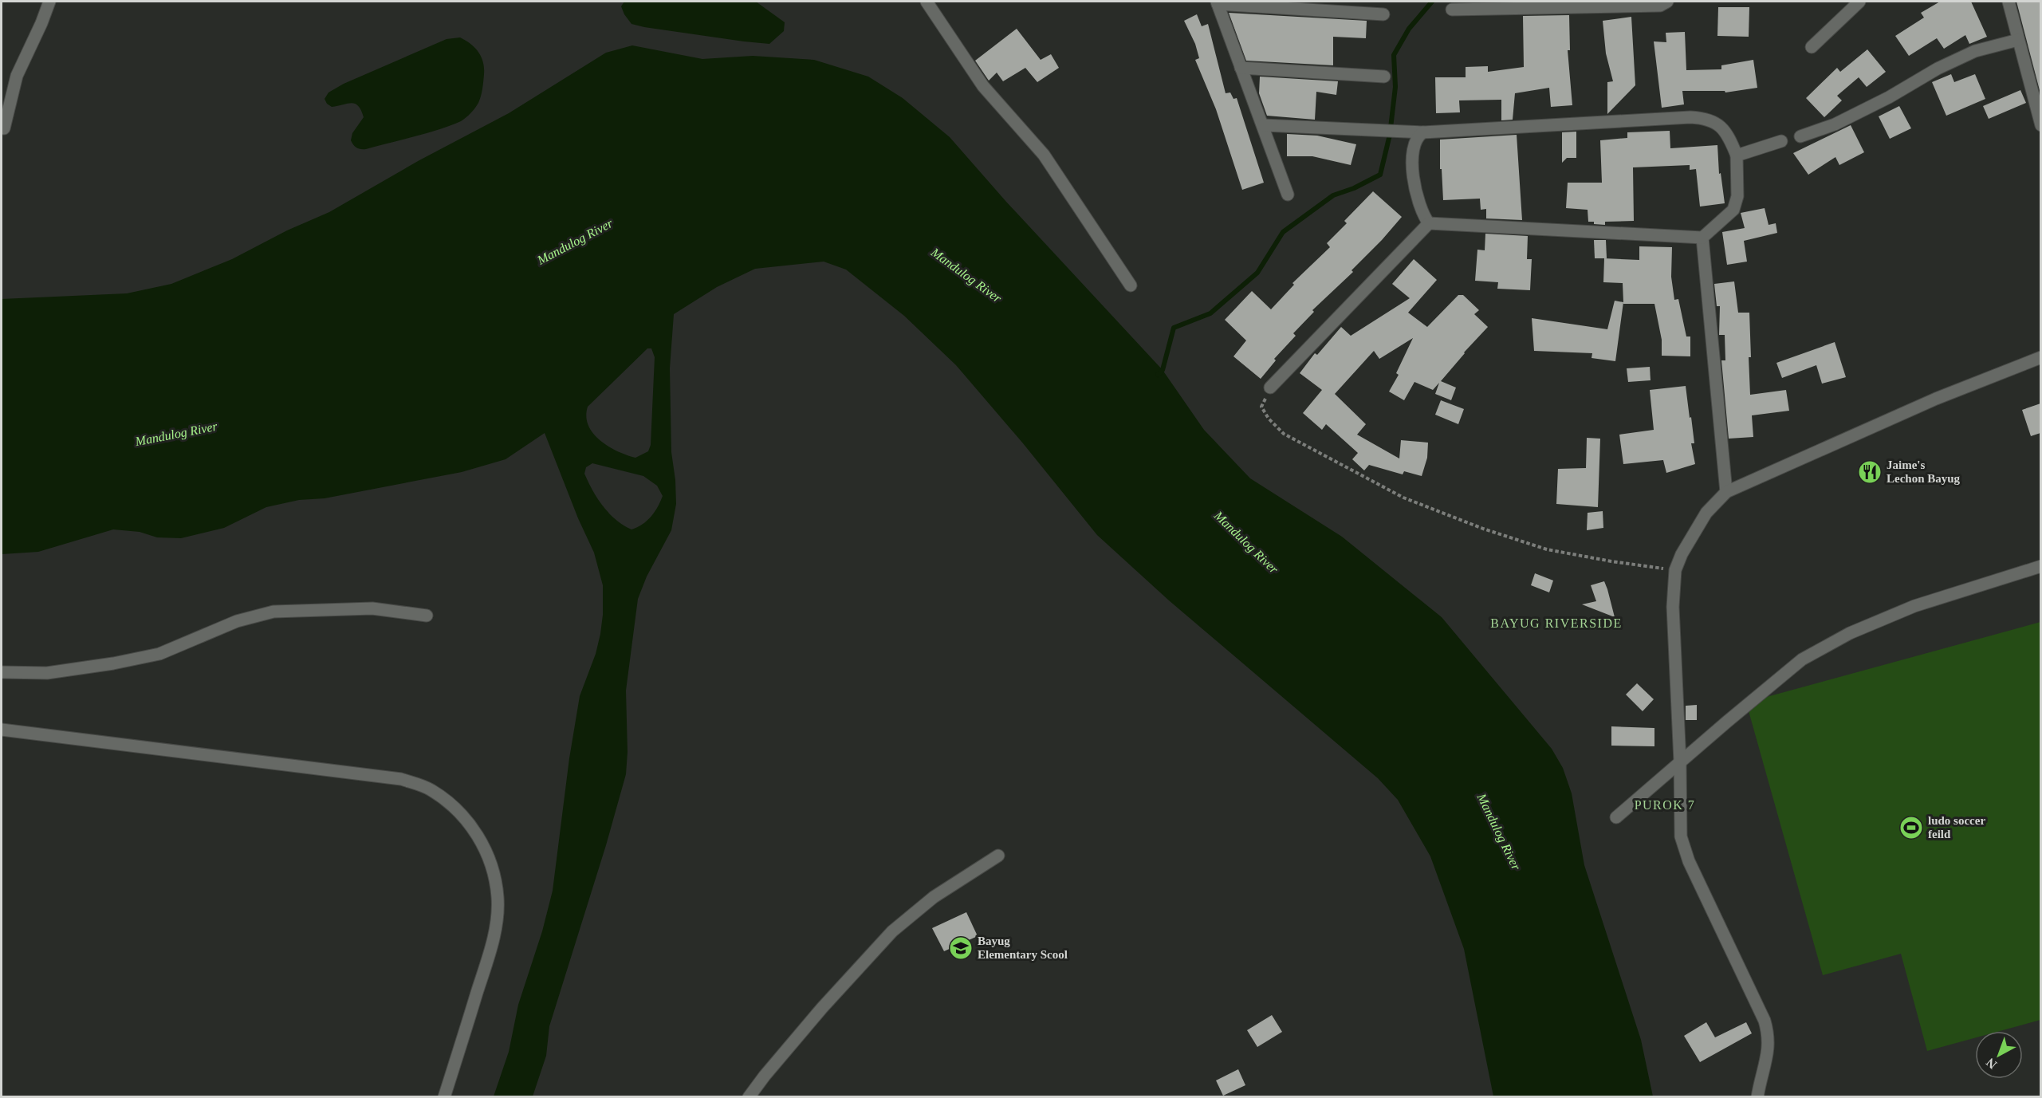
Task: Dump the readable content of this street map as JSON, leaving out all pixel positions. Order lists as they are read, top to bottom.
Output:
{
  "districts": ["BAYUG RIVERSIDE", "PUROK 7"],
  "water": ["Mandulog River"],
  "places": {
    "restaurant": ["Jaime's Lechon Bayug"],
    "sports": ["ludo soccer feild"],
    "school or university": ["Bayug Elementary Scool"]
  },
  "north": "bottom left"
}
